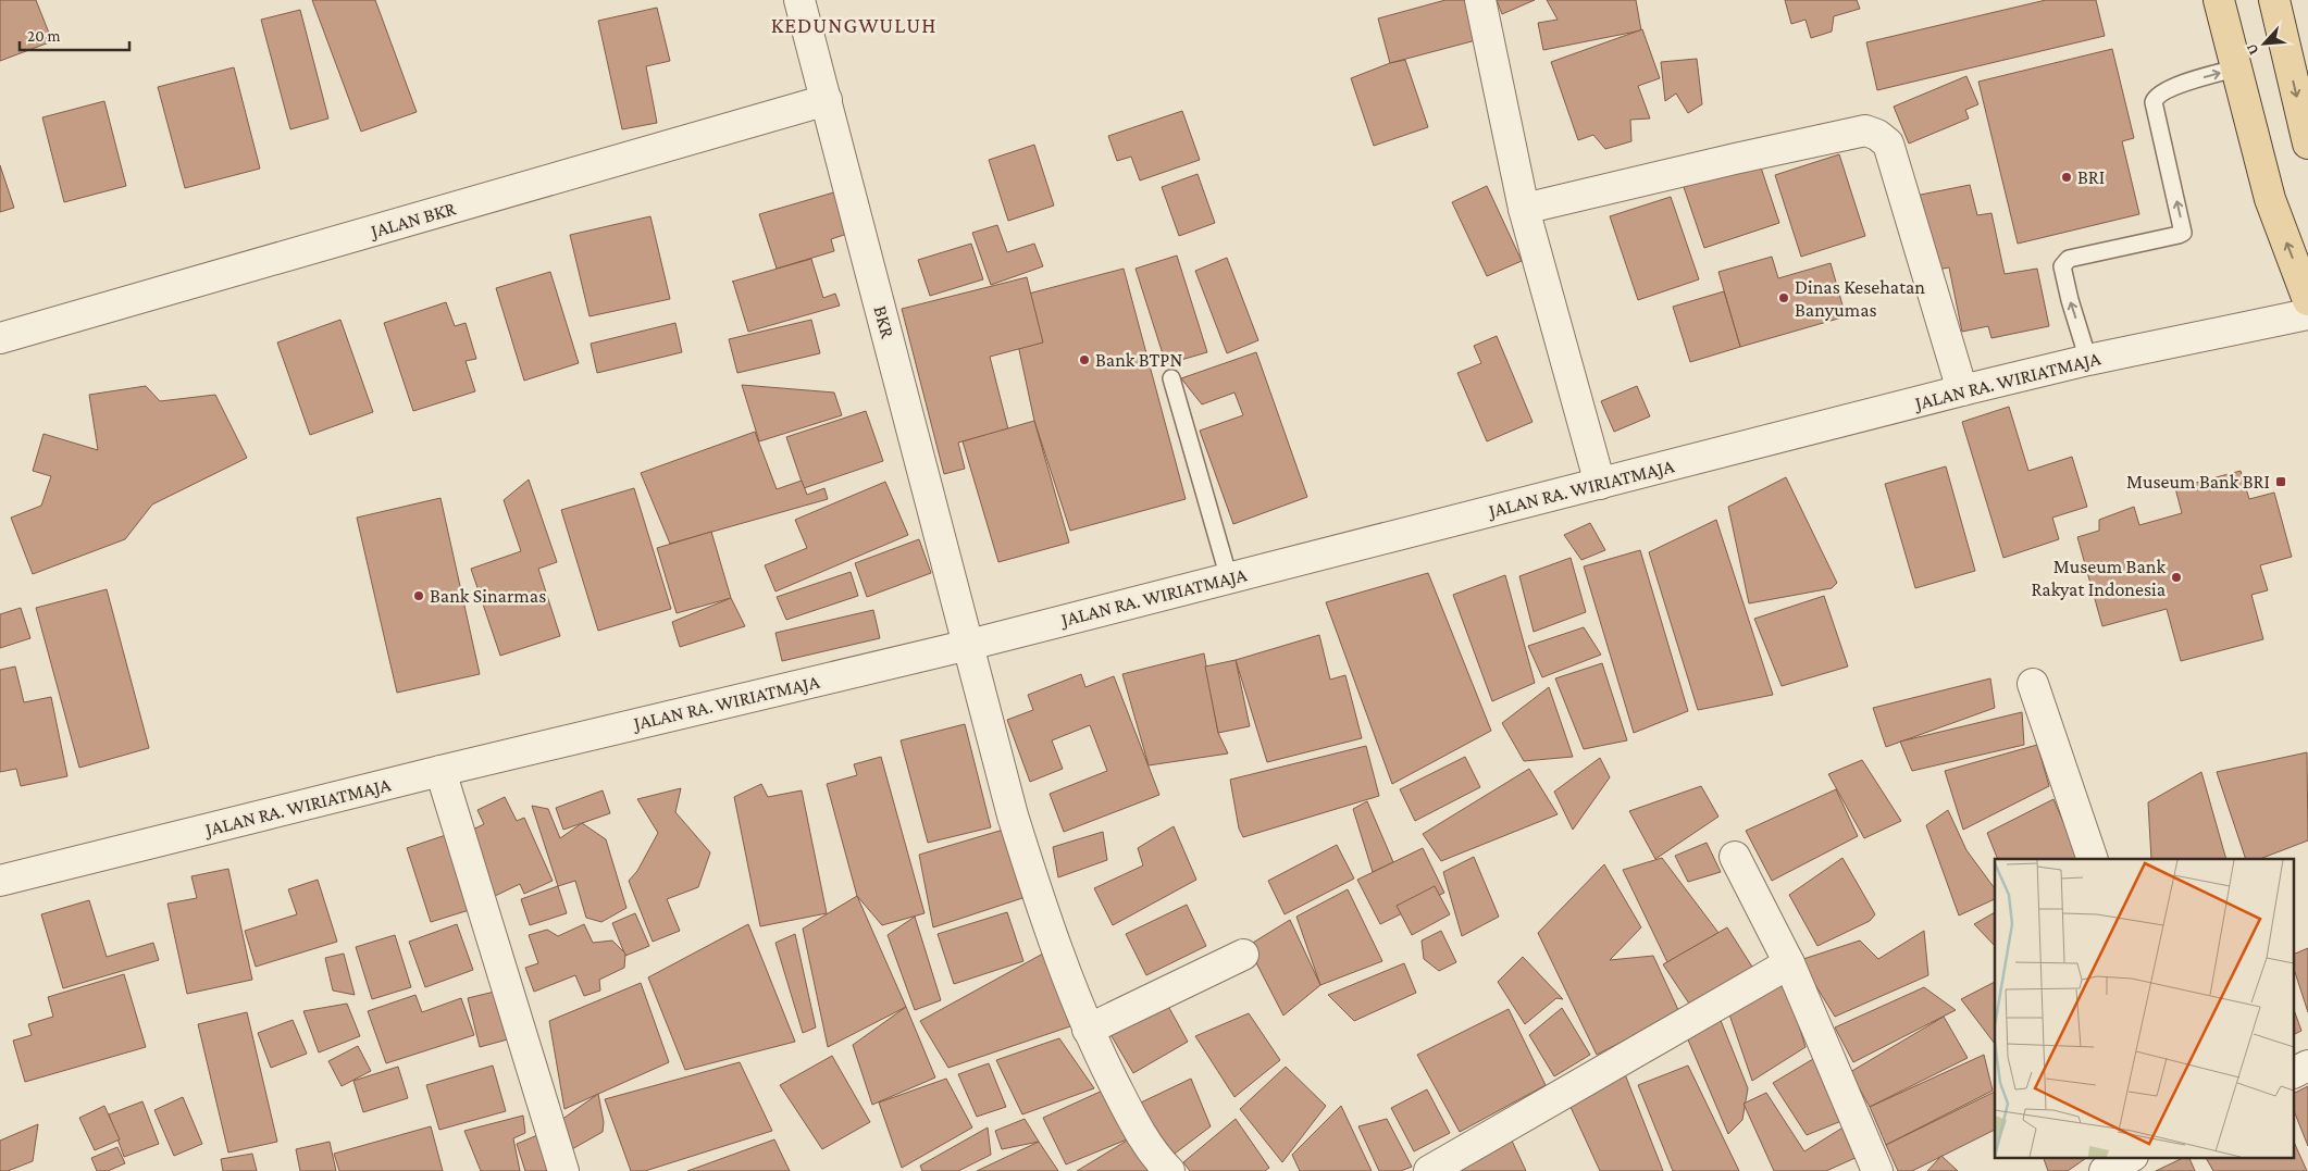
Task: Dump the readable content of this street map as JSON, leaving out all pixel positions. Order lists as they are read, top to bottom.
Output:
{
  "streets": {
    "street": ["JALAN BKR", "BKR", "JALAN RA. WIRIATMAJA"]
  },
  "crossings": [
    ["JALAN BKR", "BKR"],
    ["BKR", "JALAN RA. WIRIATMAJA"]
  ],
  "districts": ["KEDUNGWULUH"],
  "places": {
    "other": [
      "BRI",
      "Dinas Kesehatan Banyumas",
      "Bank BTPN",
      "Museum Bank Rakyat Indonesia",
      "Bank Sinarmas"
    ],
    "transit": ["Museum Bank BRI"]
  },
  "scale_bar": "20 m",
  "north": "bottom left"
}
